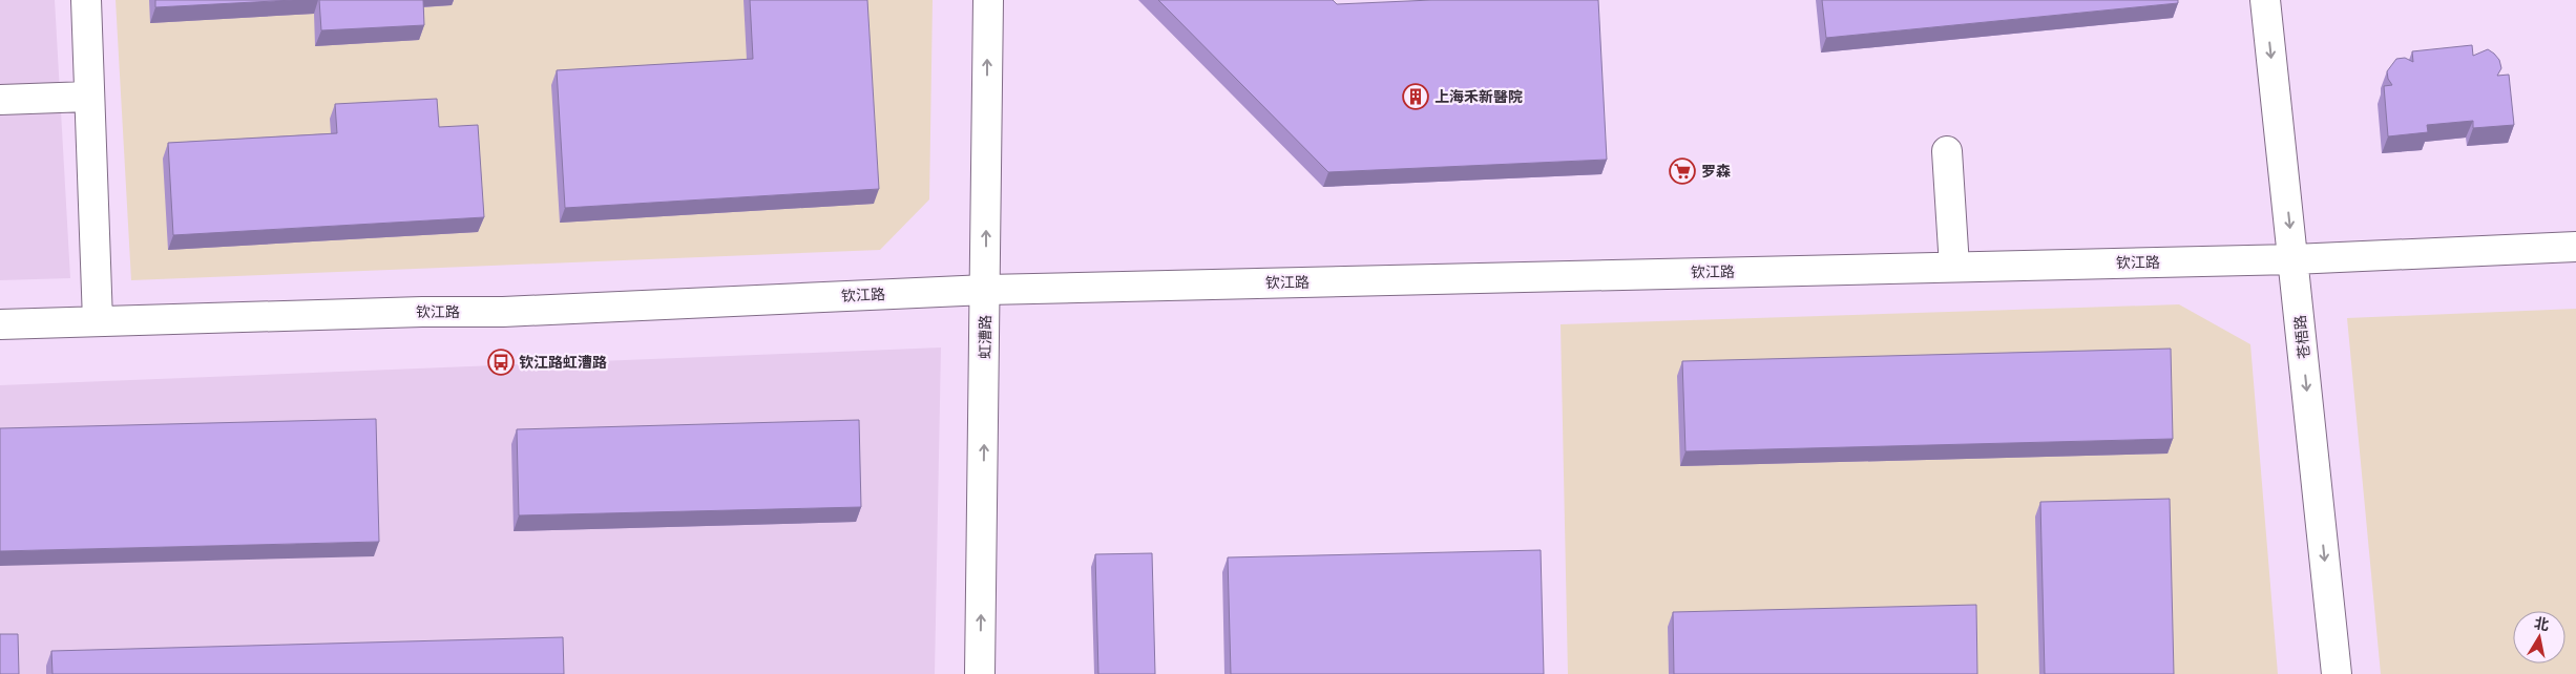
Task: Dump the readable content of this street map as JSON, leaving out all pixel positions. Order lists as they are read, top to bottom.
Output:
{
  "streets": {
    "street": ["钦江路", "虹漕路", "苍梧路"]
  },
  "crossings": [
    ["钦江路", "虹漕路"],
    ["钦江路", "苍梧路"]
  ],
  "one_way": ["虹漕路", "苍梧路"],
  "places": {
    "building": ["上海禾新醫院"],
    "supermarket": ["罗森"],
    "bus stop": ["钦江路虹漕路"]
  },
  "north": "top"
}
